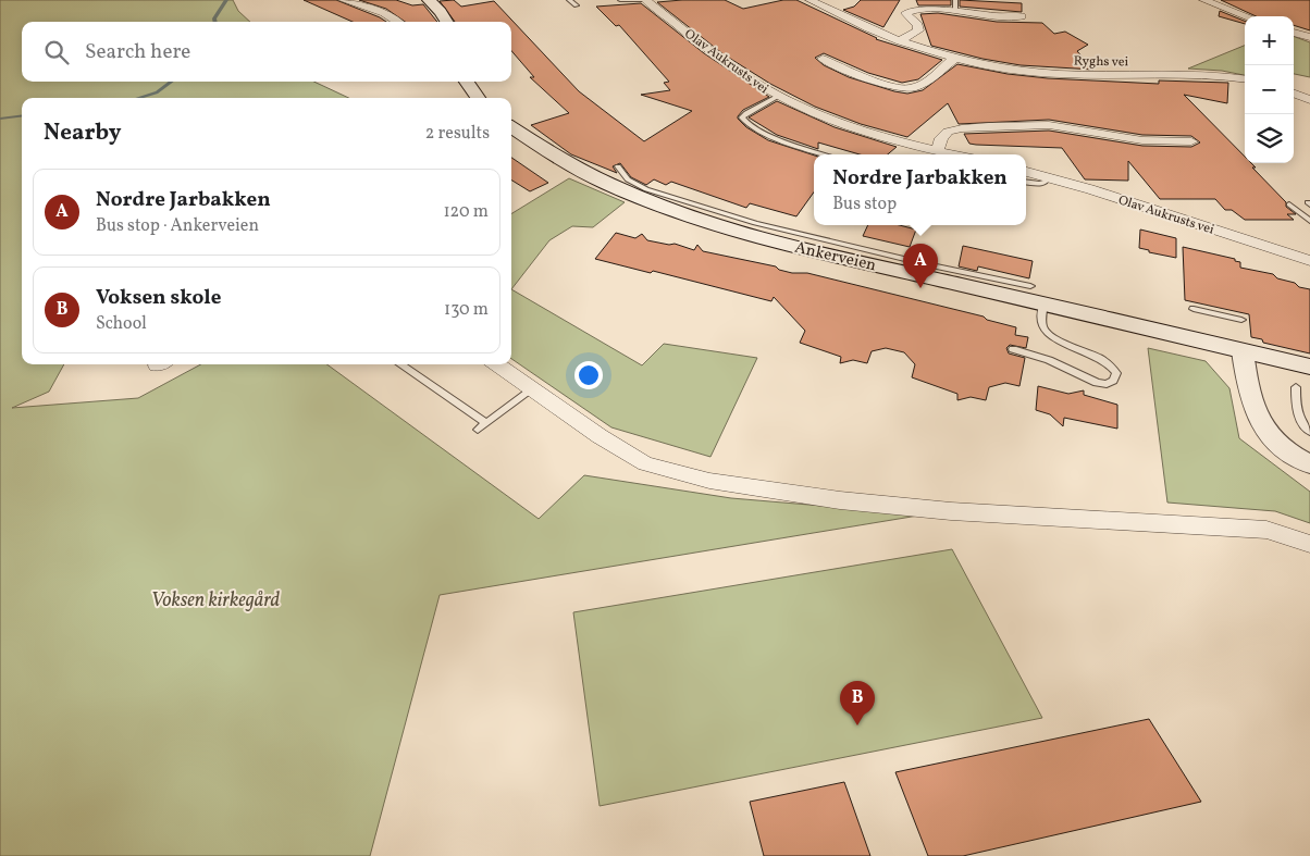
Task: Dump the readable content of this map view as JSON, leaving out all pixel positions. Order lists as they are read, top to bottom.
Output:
{
  "streets": {
    "main road": ["Ankerveien"],
    "street": ["Olav Aukrusts vei", "Ryghs vei"]
  },
  "parks": ["Voksen kirkegård"],
  "page": {
    "map_buttons": ["+", "−"],
    "search": "Search here",
    "heading": ["Nearby", "2 results"],
    "popup": ["Nordre Jarbakken", "Bus stop"],
    "list": [
      {
        "mark": "A",
        "name": "Nordre Jarbakken",
        "note": "Bus stop · Ankerveien",
        "value": "120 m"
      },
      {
        "mark": "B",
        "name": "Voksen skole",
        "note": "School",
        "value": "130 m"
      }
    ],
    "pins": ["A", "B"]
  }
}
